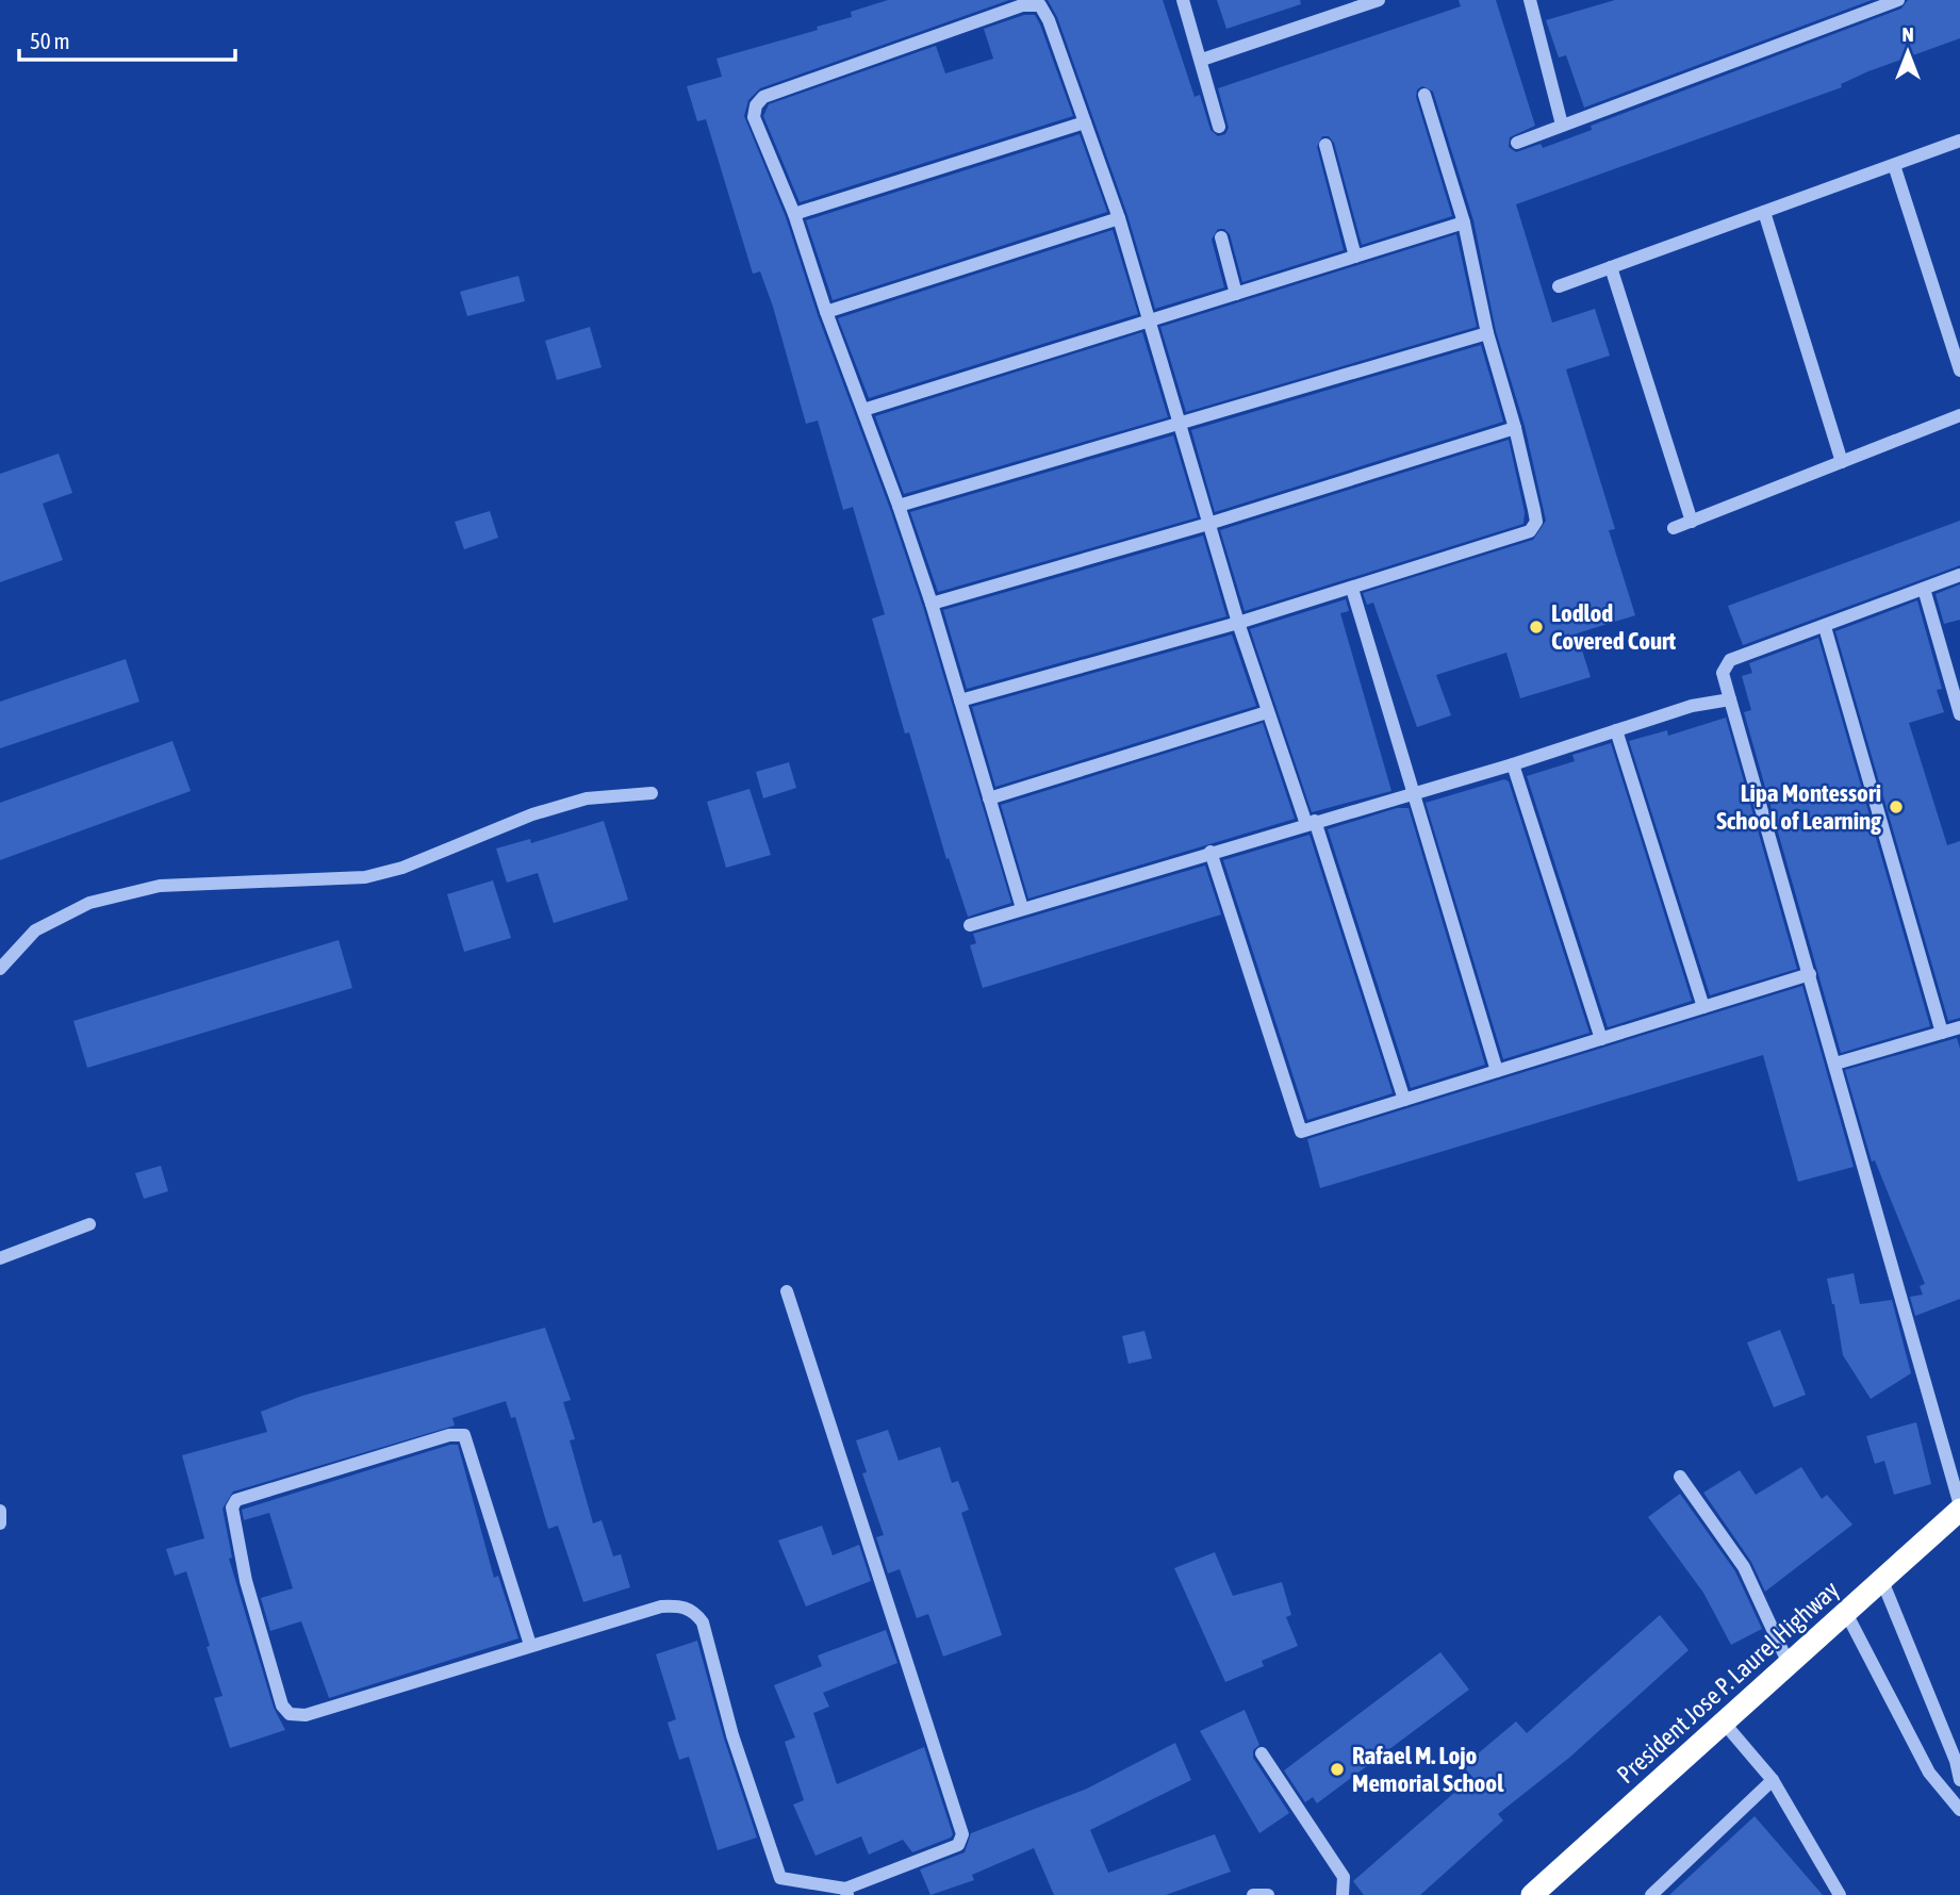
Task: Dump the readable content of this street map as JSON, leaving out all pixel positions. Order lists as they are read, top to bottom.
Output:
{
  "streets": {
    "highway": ["President Jose P. Laurel Highway"]
  },
  "places": ["Lodlod Covered Court", "Lipa Montessori School of Learning", "Rafael M. Lojo Memorial School"],
  "scale_bar": "50 m",
  "north": "top"
}
